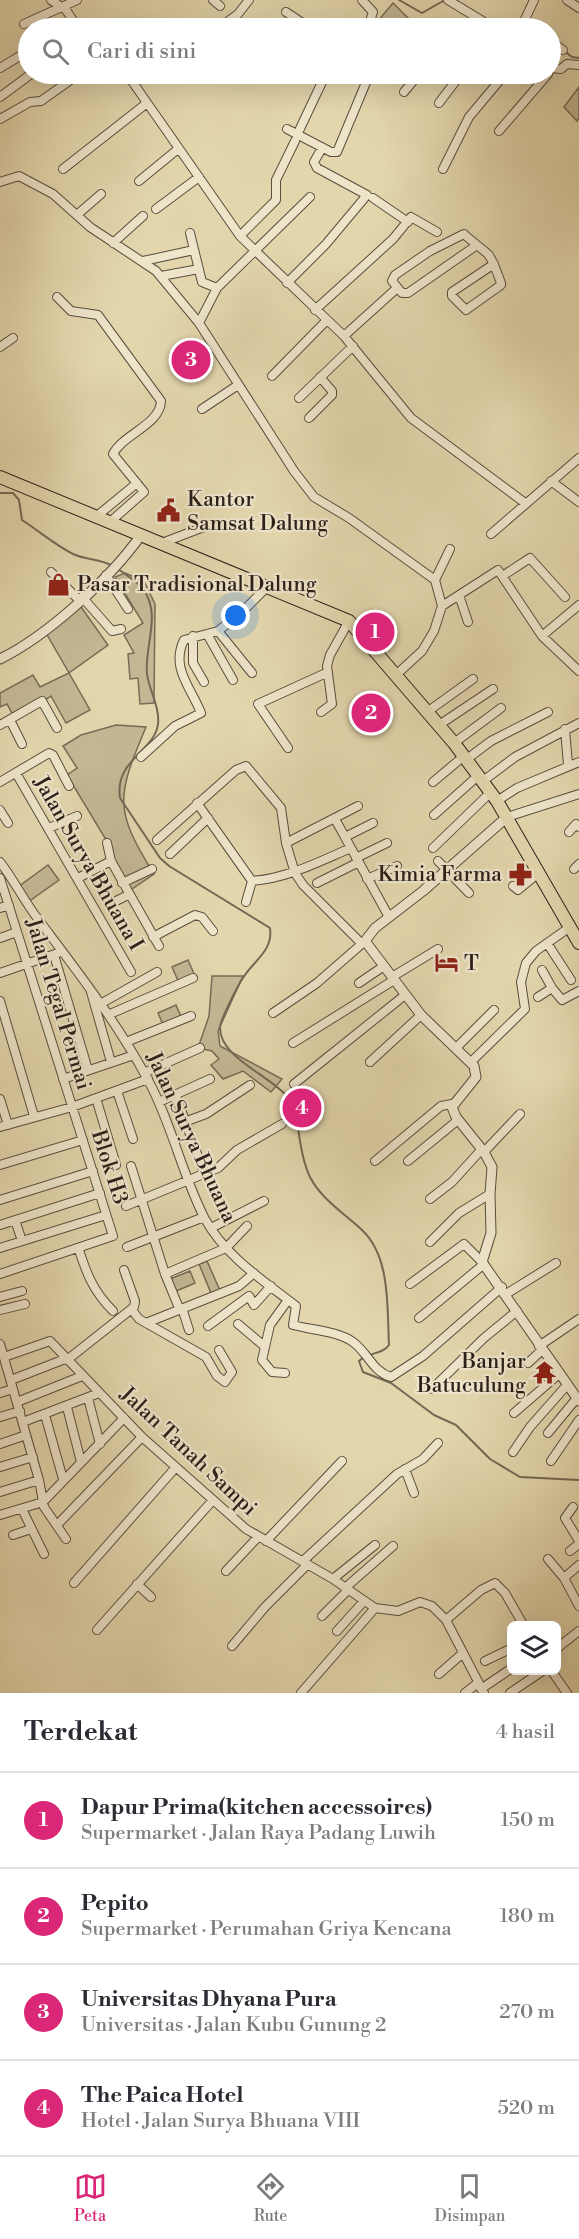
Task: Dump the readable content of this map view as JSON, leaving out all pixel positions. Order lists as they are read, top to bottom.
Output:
{
  "streets": {
    "street": [
      "Jalan Surya Bhuana I",
      "Jalan Tegal Permai",
      "Jalan Surya Bhuana",
      "Blok H3",
      "Jalan Tanah Sampi"
    ]
  },
  "crossings": [
    ["Jalan Tegal Permai", "Blok H3"]
  ],
  "places": {
    "public building": ["Kantor Samsat Dalung"],
    "shop": ["Pasar Tradisional Dalung"],
    "pharmacy": ["Kimia Farma"],
    "hotel": ["T"],
    "temple": ["Banjar Batuculung"]
  },
  "page": {
    "search": "Cari di sini",
    "pins": [
      "3",
      "1",
      "2",
      "4"
    ],
    "heading": ["Terdekat", "4 hasil"],
    "list": [
      {
        "mark": "1",
        "name": "Dapur Prima(kitchen accessoires)",
        "note": "Supermarket · Jalan Raya Padang Luwih",
        "value": "150 m"
      },
      {
        "mark": "2",
        "name": "Pepito",
        "note": "Supermarket · Perumahan Griya Kencana",
        "value": "180 m"
      },
      {
        "mark": "3",
        "name": "Universitas Dhyana Pura",
        "note": "Universitas · Jalan Kubu Gunung 2",
        "value": "270 m"
      },
      {
        "mark": "4",
        "name": "The Paica Hotel",
        "note": "Hotel · Jalan Surya Bhuana VIII",
        "value": "520 m"
      }
    ],
    "nav": ["Peta", "Rute", "Disimpan"]
  }
}
